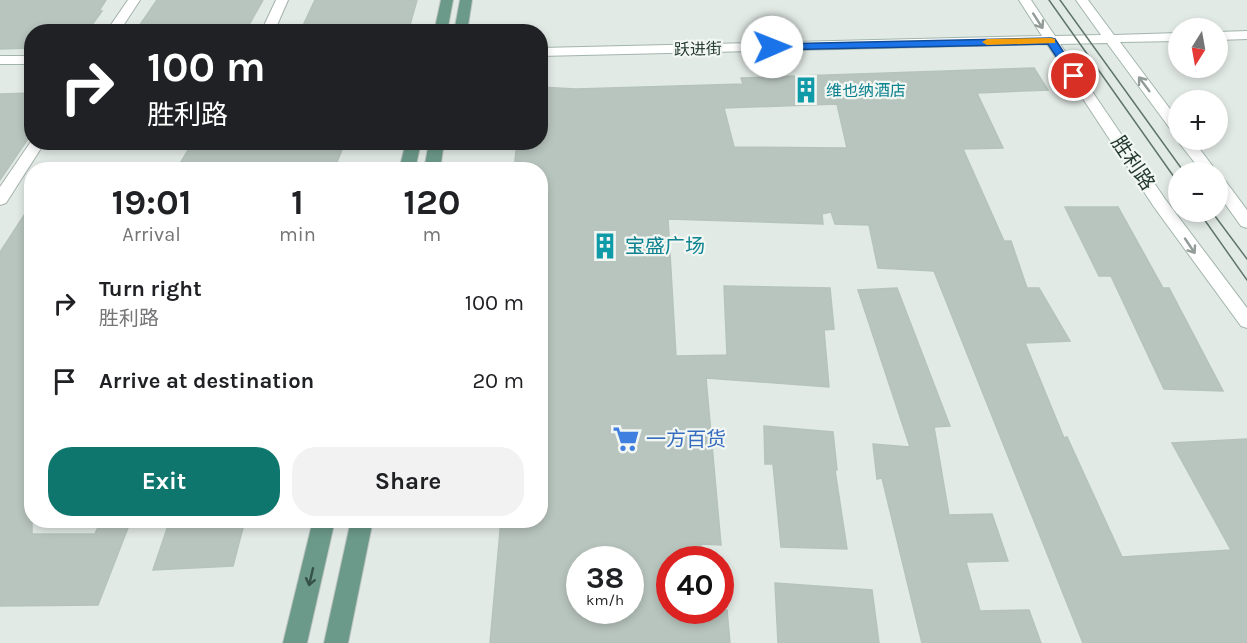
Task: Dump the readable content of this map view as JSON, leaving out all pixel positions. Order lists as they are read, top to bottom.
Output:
{
  "streets": {
    "street": ["跃进街", "胜利路"]
  },
  "crossings": [
    ["跃进街", "胜利路"]
  ],
  "places": {
    "building": ["维也纳酒店", "宝盛广场"],
    "supermarket": ["一方百货"]
  },
  "north": "bottom",
  "page": {
    "map_buttons": ["+", "−"],
    "turn": ["100 m", "胜利路"],
    "eta": [
      "19:01",
      "Arrival",
      "1",
      "min",
      "120",
      "m"
    ],
    "list": [
      {
        "name": "Turn right",
        "note": "胜利路",
        "value": "100 m"
      },
      {
        "name": "Arrive at destination",
        "value": "20 m"
      }
    ],
    "buttons": ["Exit", "Share"],
    "speed": "38 km/h",
    "limit": "40"
  }
}
